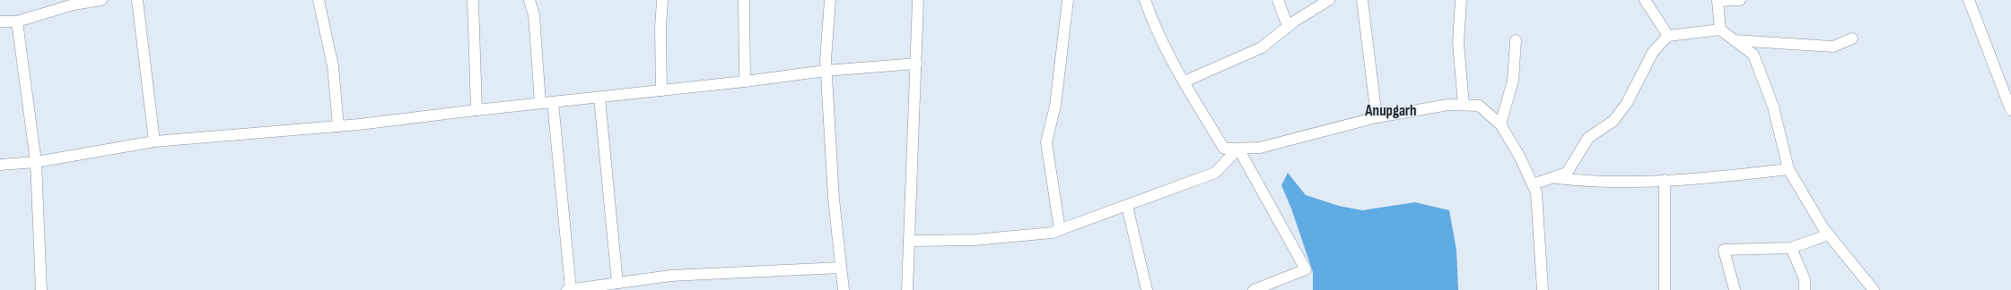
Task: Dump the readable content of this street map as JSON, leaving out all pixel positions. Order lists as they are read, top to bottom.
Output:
{
  "districts": ["Anupgarh"]
}
